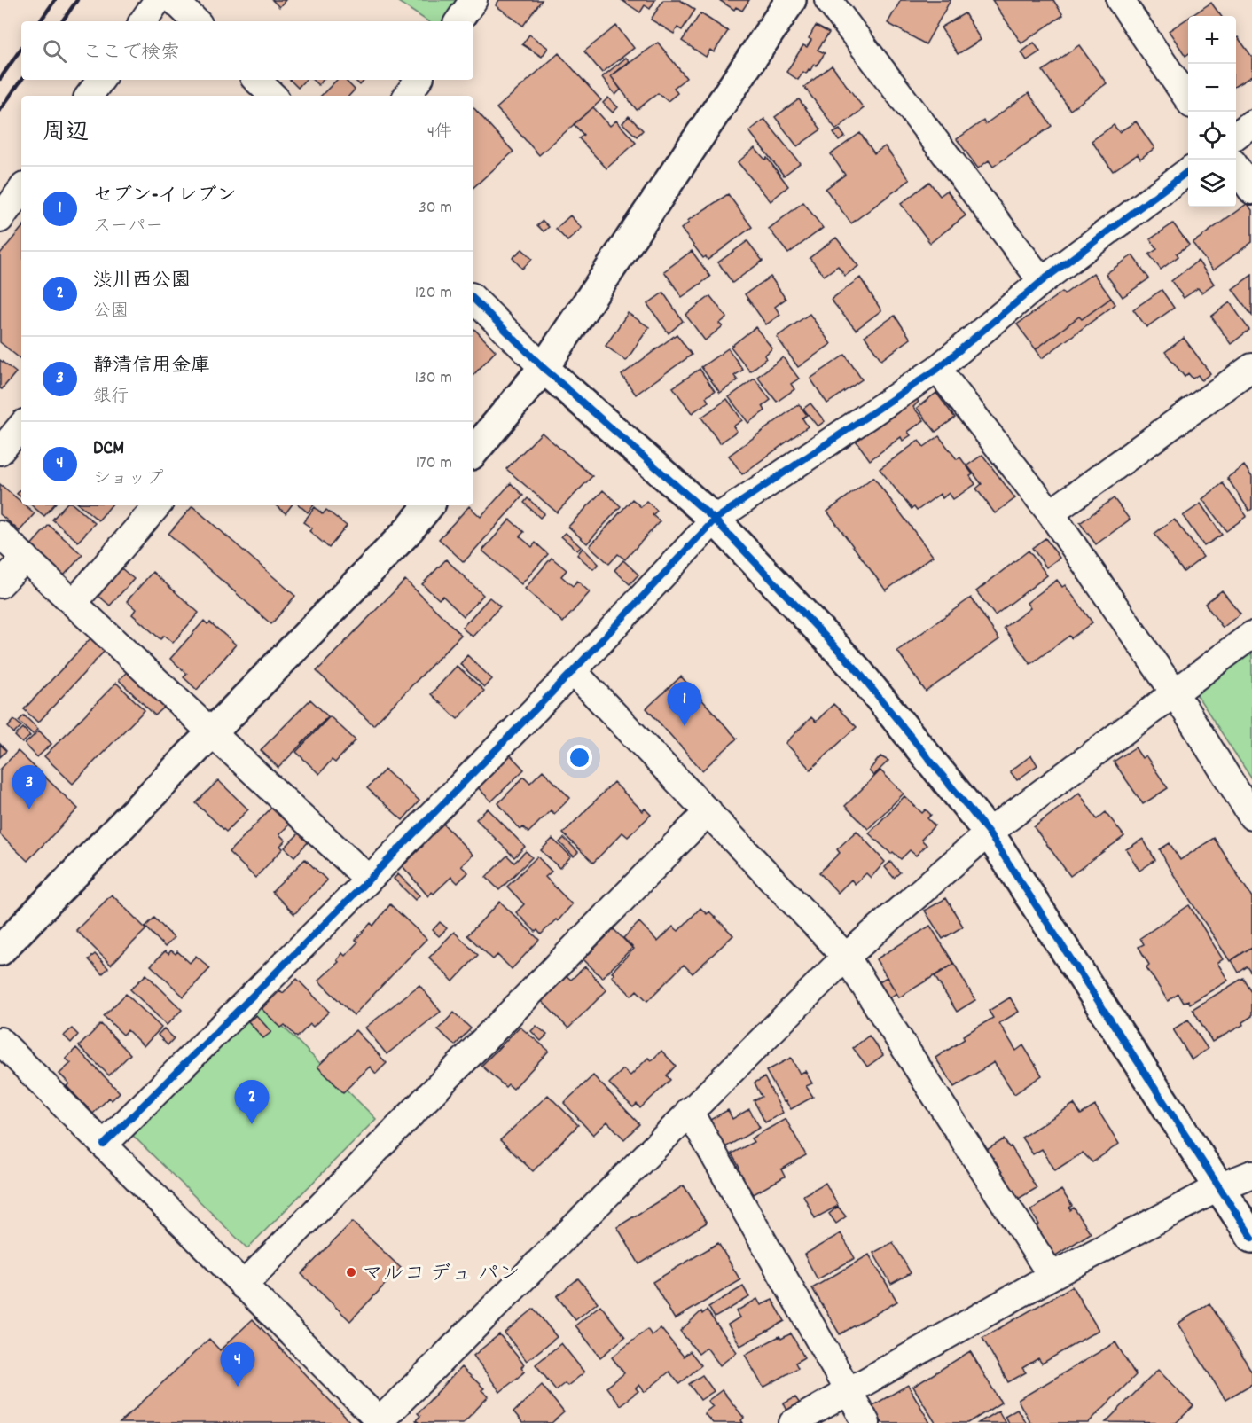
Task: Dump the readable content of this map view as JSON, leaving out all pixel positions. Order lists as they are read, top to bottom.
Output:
{
  "places": ["マルコ デュ パン"],
  "page": {
    "map_buttons": ["+", "−"],
    "search": "ここで検索",
    "heading": ["周辺", "4件"],
    "list": [
      {
        "mark": "1",
        "name": "セブン-イレブン",
        "note": "スーパー",
        "value": "30 m"
      },
      {
        "mark": "2",
        "name": "渋川西公園",
        "note": "公園",
        "value": "120 m"
      },
      {
        "mark": "3",
        "name": "静清信用金庫",
        "note": "銀行",
        "value": "130 m"
      },
      {
        "mark": "4",
        "name": "DCM",
        "note": "ショップ",
        "value": "170 m"
      }
    ],
    "pins": [
      "1",
      "3",
      "2",
      "4"
    ]
  }
}
